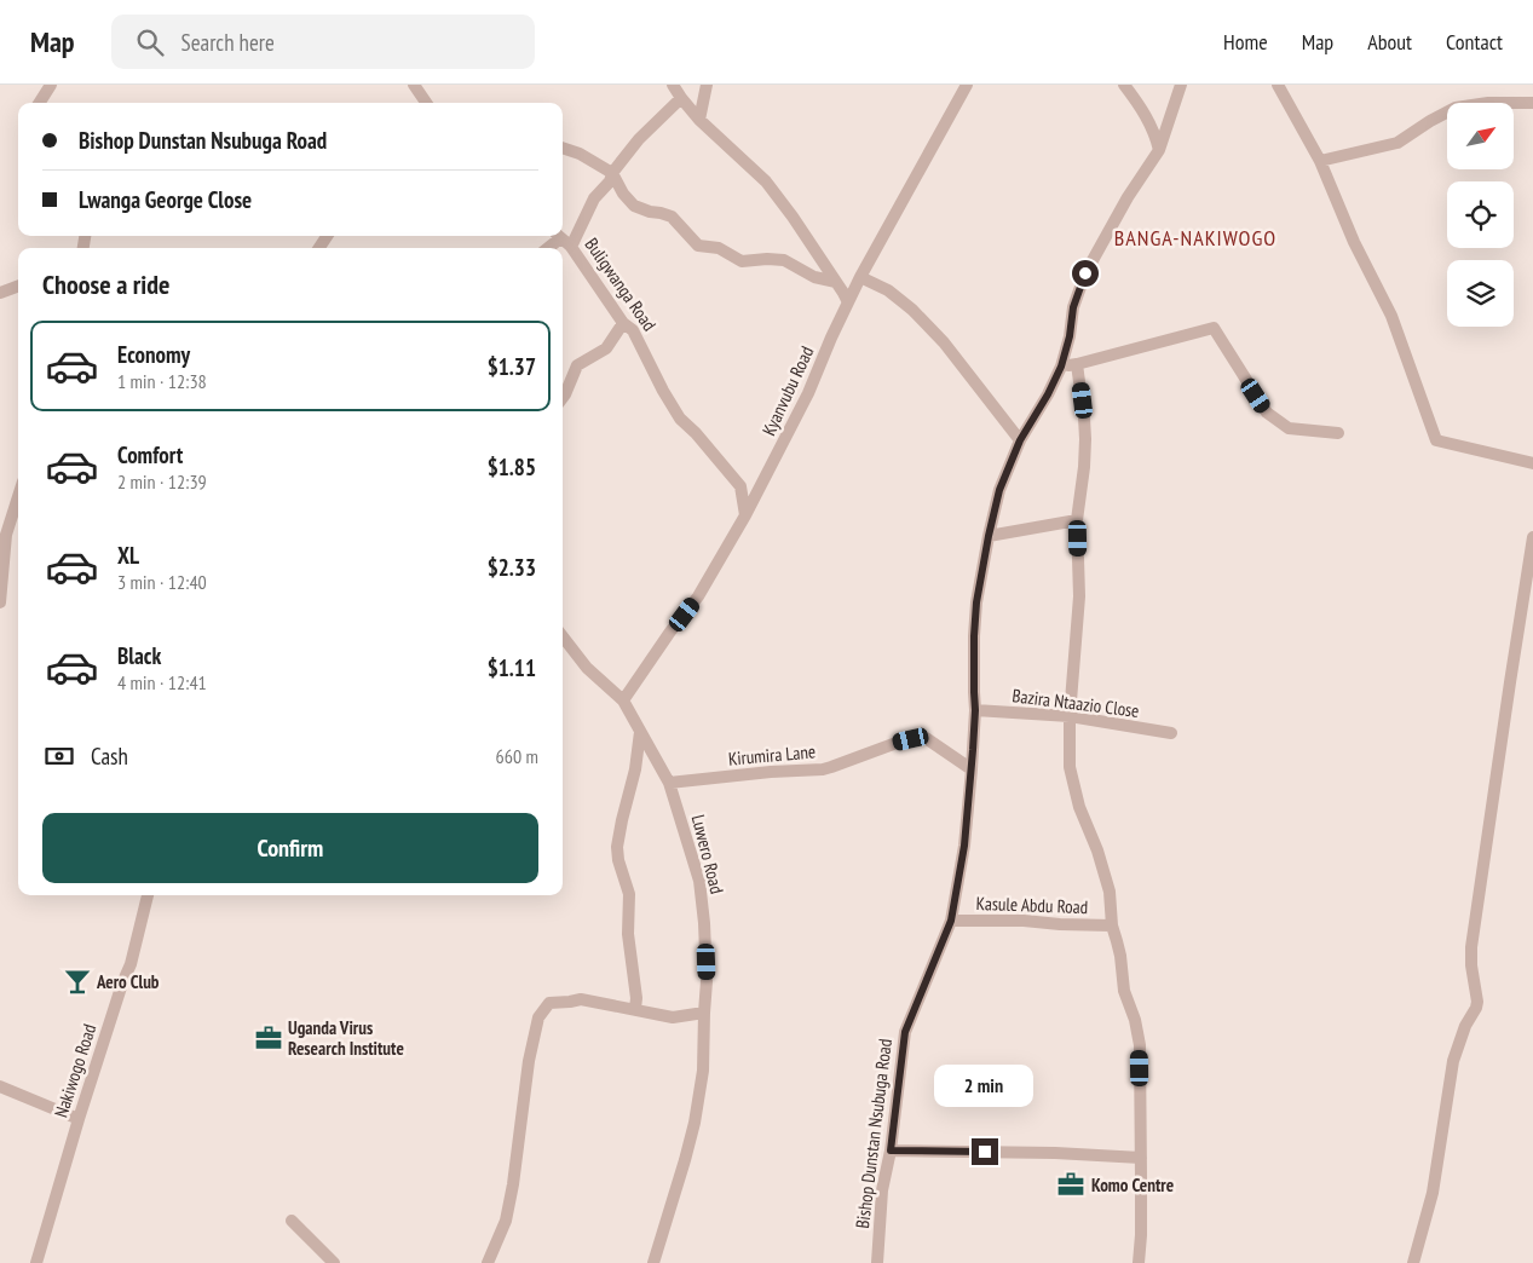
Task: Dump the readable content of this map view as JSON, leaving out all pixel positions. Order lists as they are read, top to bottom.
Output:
{
  "streets": {
    "street": [
      "Buligwanga Road",
      "Kyanvubu Road",
      "Bazira Ntaazio Close",
      "Kirumira Lane",
      "Luwero Road",
      "Kasule Abdu Road",
      "Nakiwogo Road",
      "Bishop Dunstan Nsubuga Road"
    ]
  },
  "crossings": [
    ["Buligwanga Road", "Kyanvubu Road"],
    ["Kyanvubu Road", "Luwero Road"],
    ["Bazira Ntaazio Close", "Bishop Dunstan Nsubuga Road"],
    ["Kirumira Lane", "Luwero Road"],
    ["Kirumira Lane", "Bishop Dunstan Nsubuga Road"],
    ["Kasule Abdu Road", "Bishop Dunstan Nsubuga Road"]
  ],
  "districts": ["BANGA-NAKIWOGO"],
  "places": {
    "bar": ["Aero Club"],
    "office": ["Uganda Virus Research Institute", "Komo Centre"]
  },
  "north": "top right",
  "page": {
    "header": "Map",
    "search": "Search here",
    "nav": [
      "Home",
      "Map",
      "About",
      "Contact"
    ],
    "banner": ["Bishop Dunstan Nsubuga Road", "Lwanga George Close"],
    "heading": "Choose a ride",
    "list": [
      {
        "name": "Economy",
        "note": "1 min · 12:38",
        "value": "$1.37"
      },
      {
        "name": "Comfort",
        "note": "2 min · 12:39",
        "value": "$1.85"
      },
      {
        "name": "XL",
        "note": "3 min · 12:40",
        "value": "$2.33"
      },
      {
        "name": "Black",
        "note": "4 min · 12:41",
        "value": "$1.11"
      }
    ],
    "pay": ["Cash", "660 m"],
    "buttons": "Confirm",
    "bubble": "2 min"
  }
}
